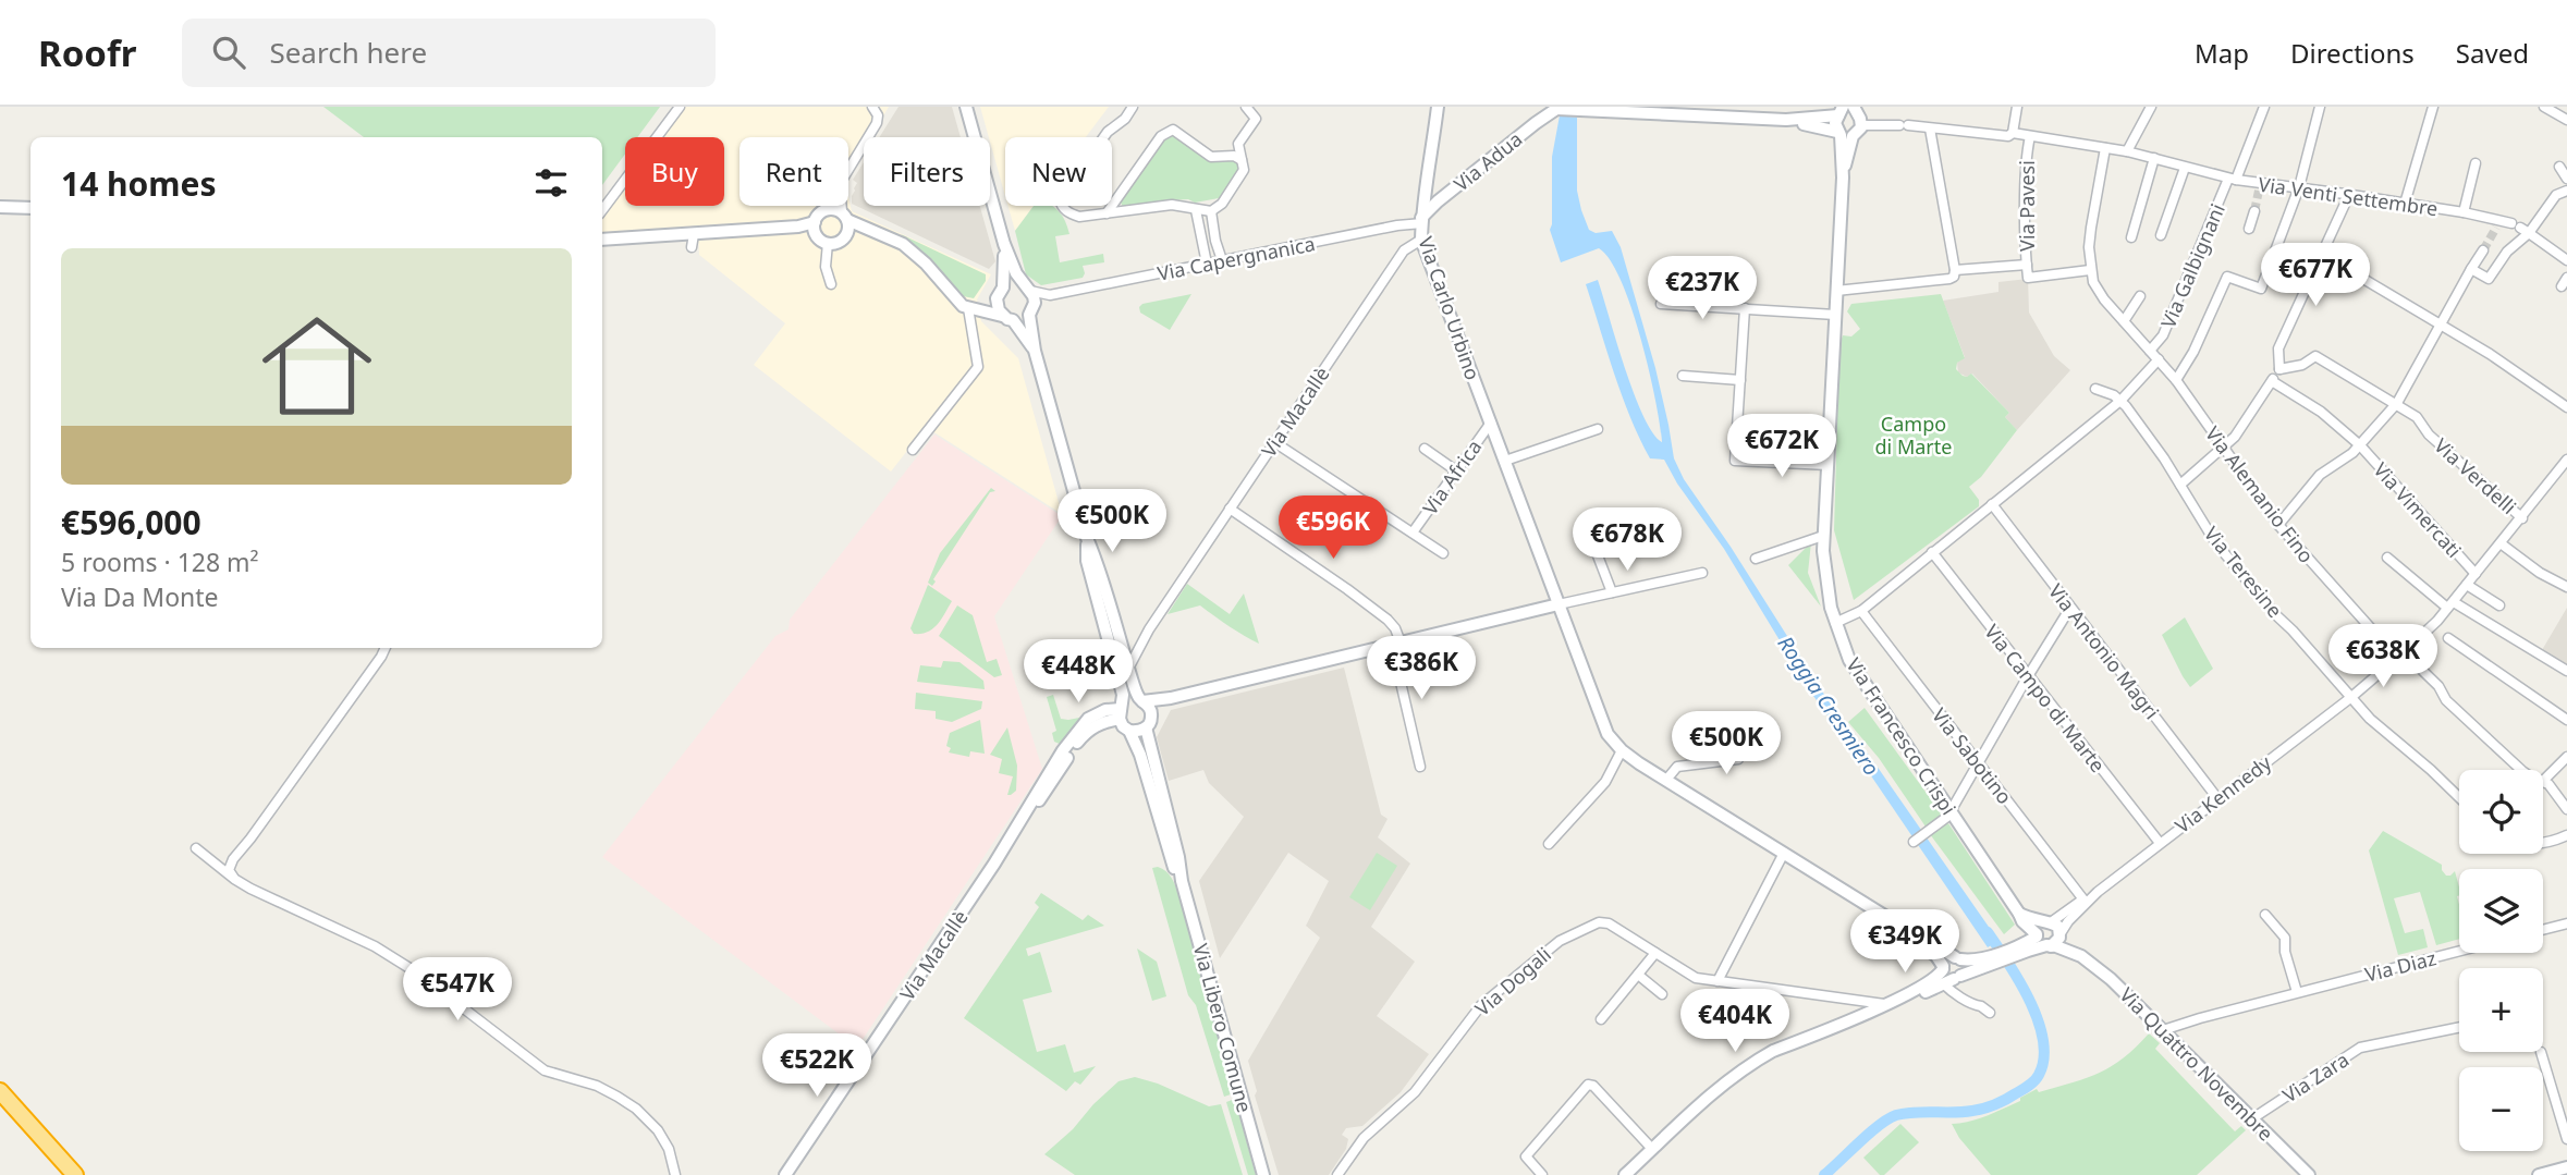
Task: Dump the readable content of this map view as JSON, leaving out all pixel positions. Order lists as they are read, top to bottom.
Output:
{
  "streets": {
    "street": [
      "Via Adua",
      "Via Venti Settembre",
      "Via Pavesi",
      "Via Capergnanica",
      "Via Galbignani",
      "Via Carlo Urbino",
      "Via Macallè",
      "Via Verdelli",
      "Via Africa",
      "Via Alemanio Fino",
      "Via Vimercati",
      "Via Teresine",
      "Via Antonio Magri",
      "Via Campo di Marte",
      "Via Francesco Crispi",
      "Via Sabotino",
      "Via Kennedy",
      "Via Diaz",
      "Via Dogali",
      "Via Libero Comune",
      "Via Quattro Novembre",
      "Via Zara"
    ]
  },
  "crossings": [
    ["Via Adua", "Via Capergnanica"],
    ["Via Adua", "Via Carlo Urbino"],
    ["Via Venti Settembre", "Via Pavesi"],
    ["Via Venti Settembre", "Via Galbignani"],
    ["Via Venti Settembre", "Via Francesco Crispi"],
    ["Via Pavesi", "Via Alemanio Fino"],
    ["Via Capergnanica", "Via Carlo Urbino"],
    ["Via Capergnanica", "Via Libero Comune"],
    ["Via Galbignani", "Via Alemanio Fino"],
    ["Via Carlo Urbino", "Via Macallè"],
    ["Via Carlo Urbino", "Via Africa"],
    ["Via Macallè", "Via Africa"],
    ["Via Macallè", "Via Libero Comune"],
    ["Via Verdelli", "Via Kennedy"],
    ["Via Alemanio Fino", "Via Kennedy"],
    ["Via Vimercati", "Via Kennedy"],
    ["Via Teresine", "Via Kennedy"],
    ["Via Antonio Magri", "Via Kennedy"],
    ["Via Campo di Marte", "Via Kennedy"],
    ["Via Francesco Crispi", "Via Kennedy"],
    ["Via Francesco Crispi", "Via Quattro Novembre"],
    ["Via Sabotino", "Via Kennedy"],
    ["Via Kennedy", "Via Quattro Novembre"],
    ["Via Diaz", "Via Quattro Novembre"],
    ["Via Quattro Novembre", "Via Zara"]
  ],
  "water": ["Roggia Cresmiero"],
  "parks": ["Campo di Marte"],
  "page": {
    "header": "Roofr",
    "search": "Search here",
    "nav": ["Map", "Directions", "Saved"],
    "chip": [
      "Buy",
      "Rent",
      "Filters",
      "New"
    ],
    "heading": "14 homes",
    "list": [
      {
        "name": "€596,000",
        "note": "5 rooms · 128 m² · Via Da Monte"
      }
    ],
    "price": [
      "€677K",
      "€237K",
      "€672K",
      "€500K",
      "€596K",
      "€678K",
      "€638K",
      "€386K",
      "€448K",
      "€500K",
      "€349K",
      "€547K",
      "€404K",
      "€522K"
    ],
    "map_buttons": ["+", "−"]
  }
}
